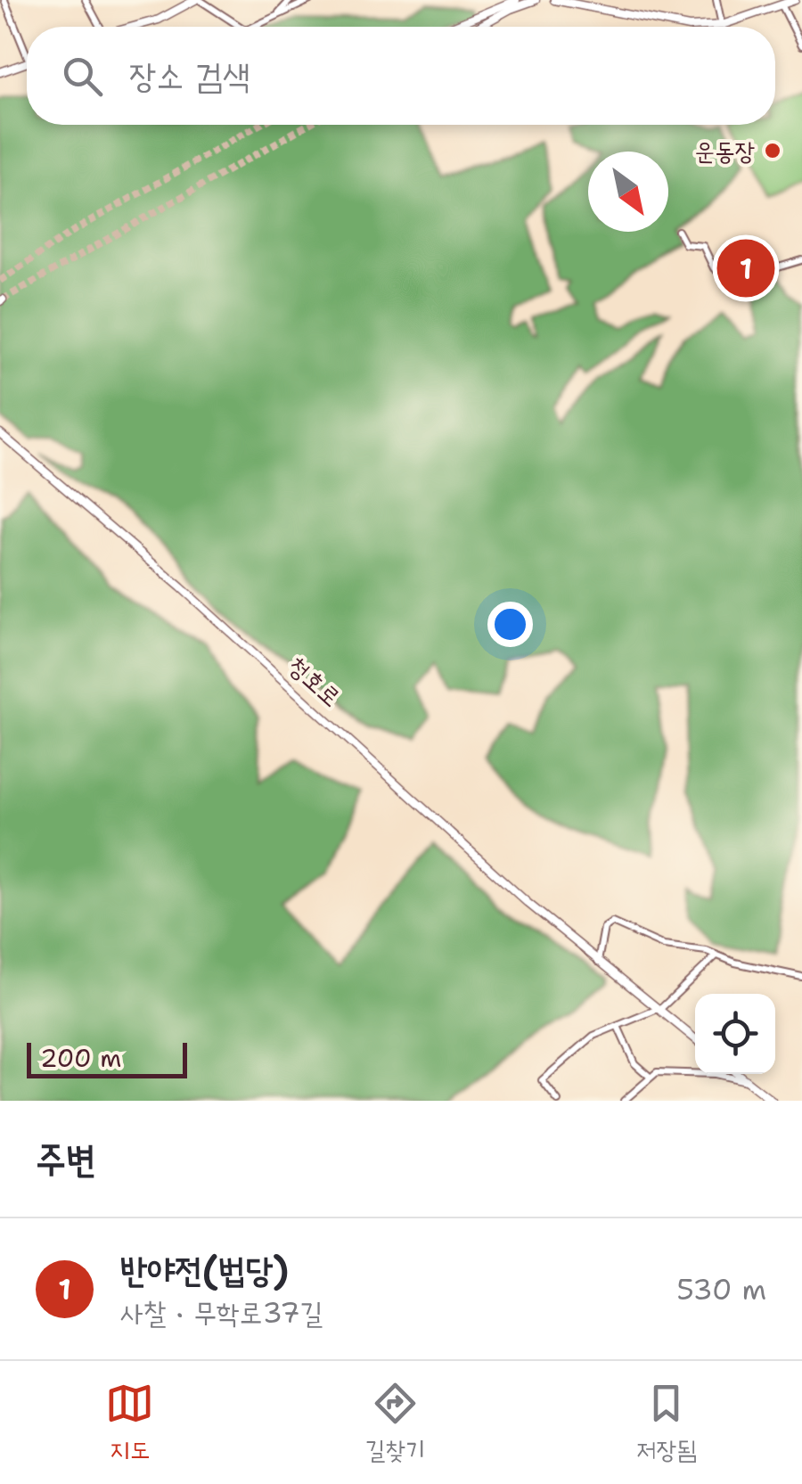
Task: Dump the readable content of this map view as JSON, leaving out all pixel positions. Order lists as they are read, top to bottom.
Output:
{
  "streets": {
    "main road": ["청호로"]
  },
  "places": ["운동장"],
  "scale_bar": "200 m",
  "north": "bottom right",
  "page": {
    "search": "장소 검색",
    "pins": "1",
    "scale": "200 m",
    "heading": "주변",
    "list": [
      {
        "mark": "1",
        "name": "반야전(법당)",
        "note": "사찰 · 무학로37길",
        "value": "530 m"
      }
    ],
    "nav": ["지도", "길찾기", "저장됨"]
  }
}
